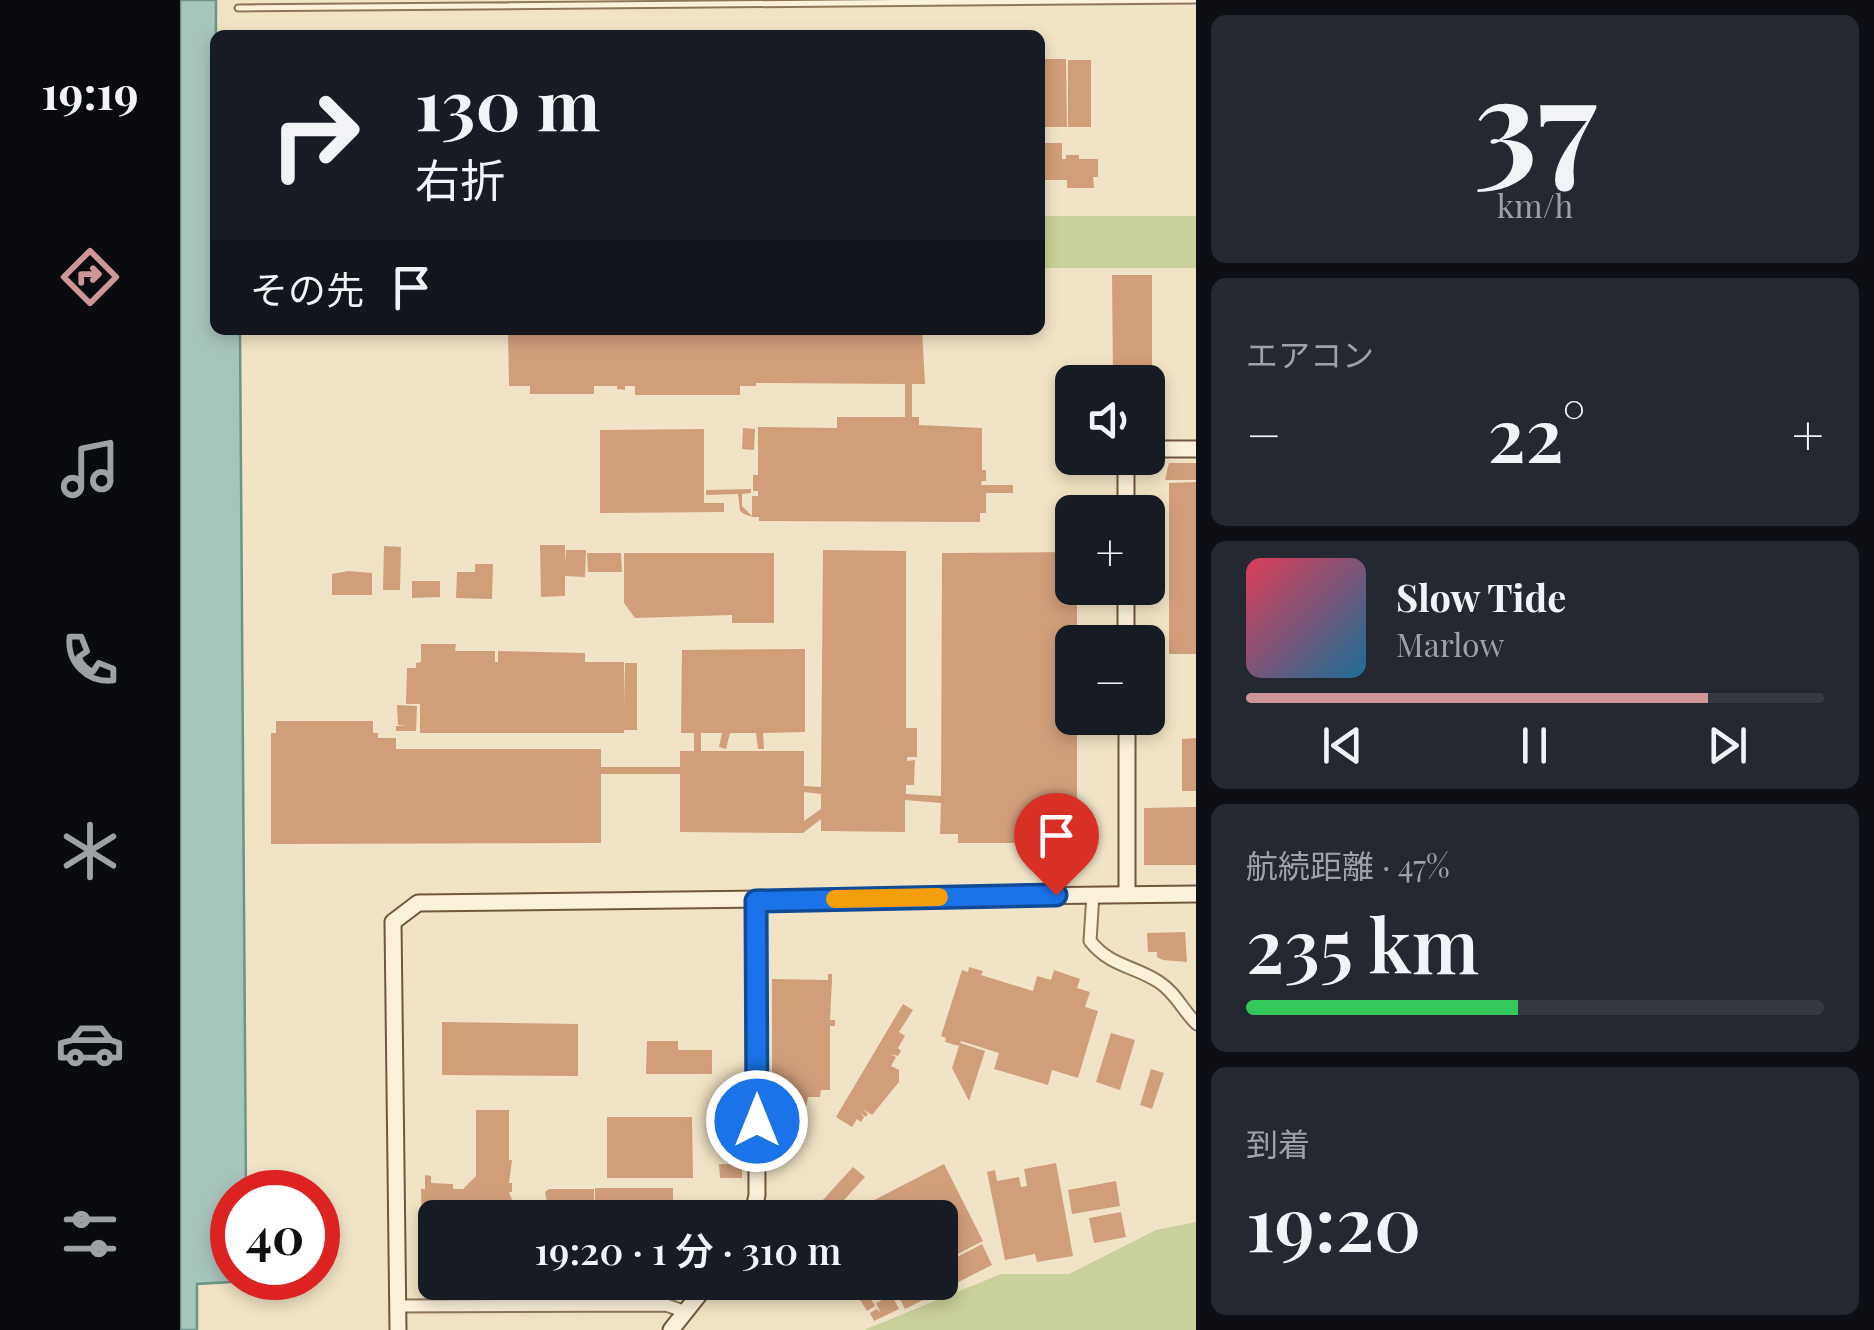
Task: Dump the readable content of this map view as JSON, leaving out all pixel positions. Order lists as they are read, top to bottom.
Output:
{
  "page": {
    "tabs": "19:19",
    "tile": [
      ["37", "km/h"],
      "エアコン",
      ["航続距離 · 47%", "235 km"],
      ["到着", "19:20"]
    ],
    "turn": ["130 m", "右折"],
    "then": "その先",
    "map_buttons": ["+", "−"],
    "heat": ["−", "22°", "+"],
    "song": ["Slow Tide", "Marlow"],
    "limit": "40",
    "trip": "19:20 · 1 分 · 310 m"
  }
}
